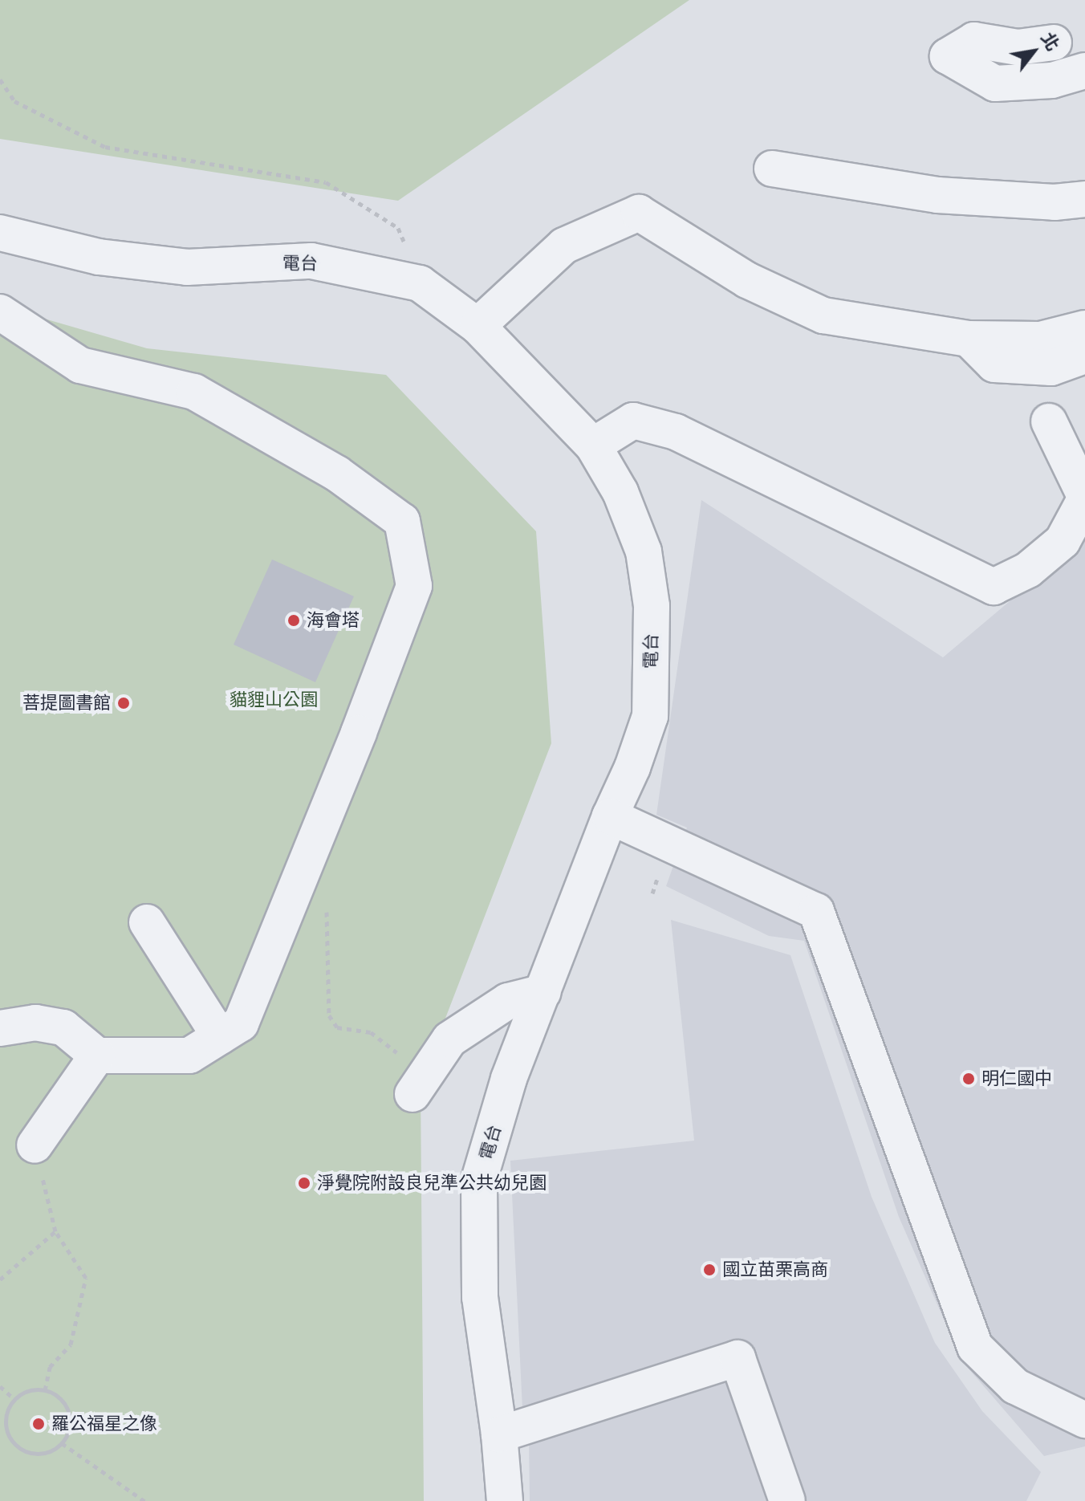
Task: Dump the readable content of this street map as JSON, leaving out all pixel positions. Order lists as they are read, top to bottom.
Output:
{
  "streets": {
    "street": ["電台"]
  },
  "parks": ["貓貍山公園"],
  "places": [
    "海會塔",
    "菩提圖書館",
    "明仁國中",
    "淨覺院附設良兒準公共幼兒園",
    "國立苗栗高商",
    "羅公福星之像"
  ],
  "north": "top right"
}
